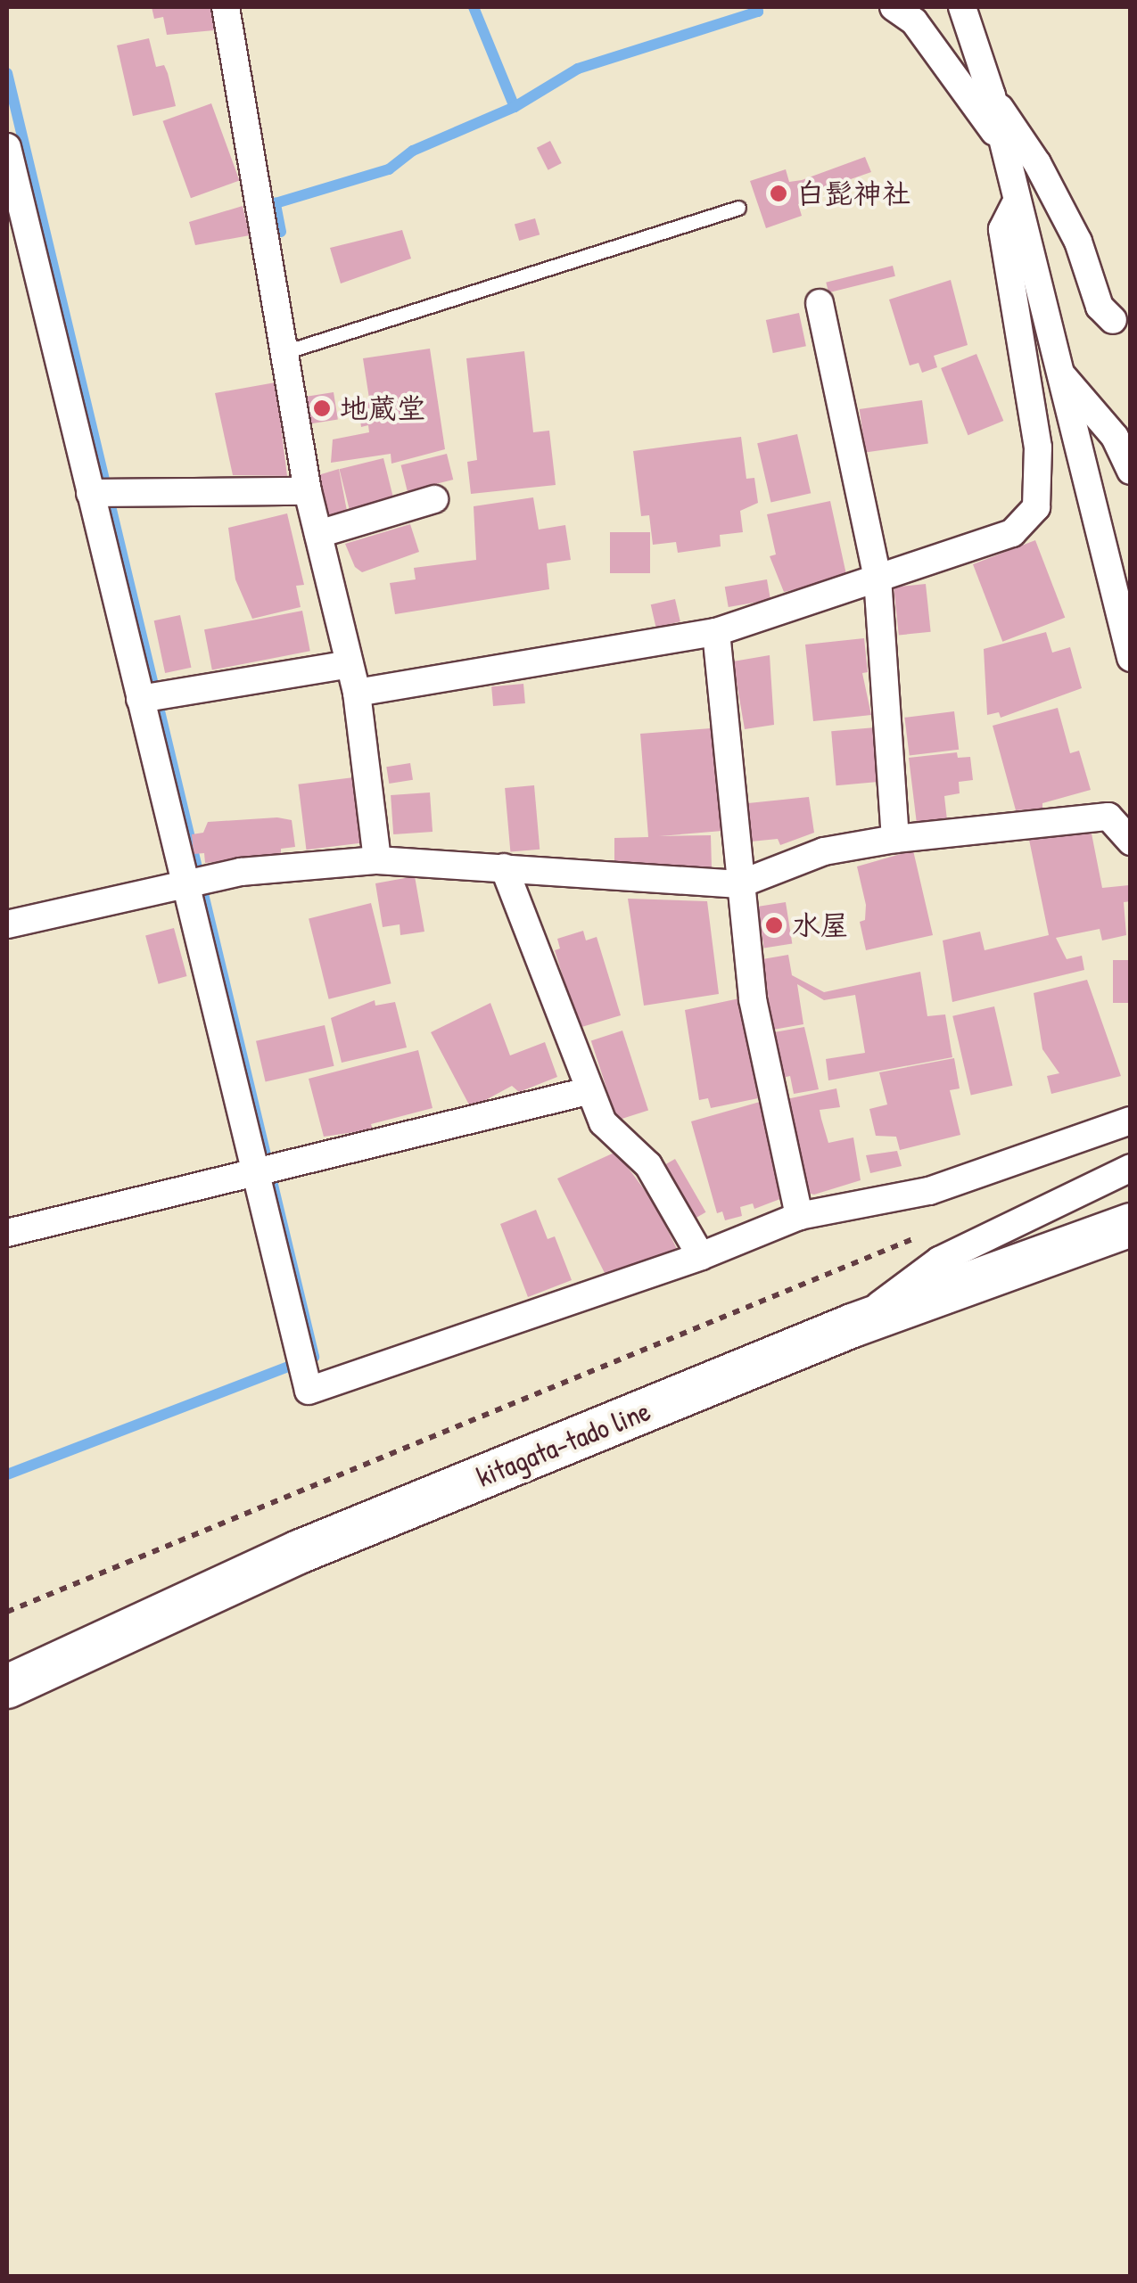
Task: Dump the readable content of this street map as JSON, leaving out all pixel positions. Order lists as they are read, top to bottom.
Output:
{
  "streets": {
    "main road": ["kitagata-tado line"]
  },
  "places": ["白髭神社", "地蔵堂", "水屋"]
}
